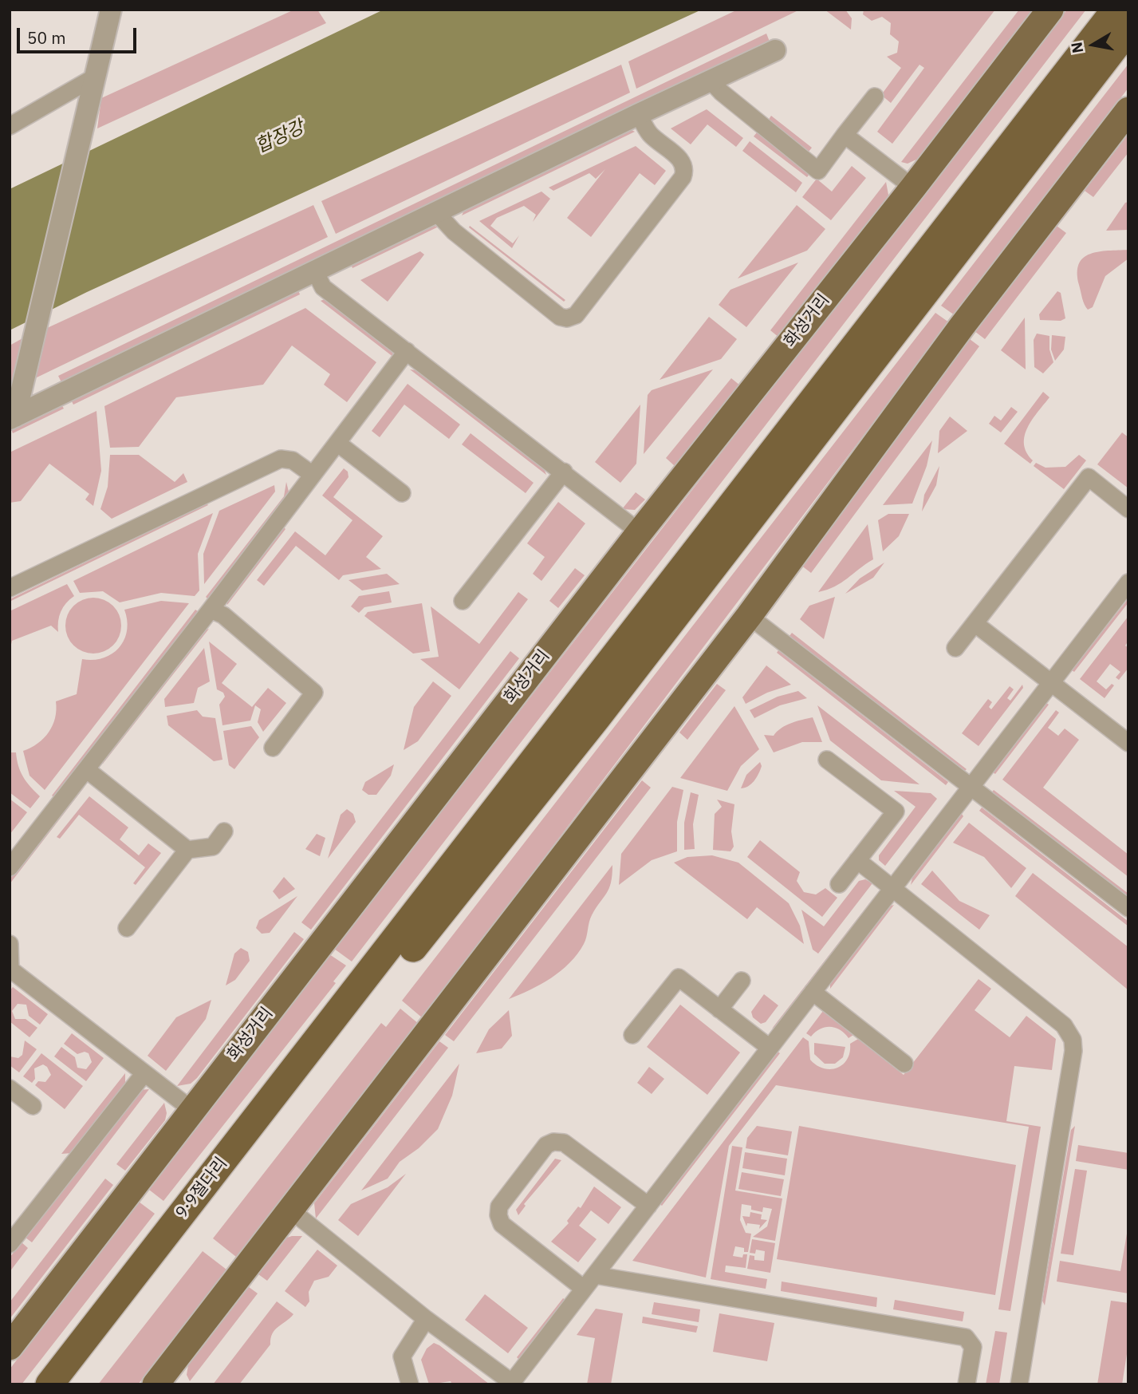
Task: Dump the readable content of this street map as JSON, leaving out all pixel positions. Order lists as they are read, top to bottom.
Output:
{
  "streets": {
    "highway": ["9·9절다리"],
    "main road": ["화성거리"]
  },
  "water": ["합장강"],
  "scale_bar": "50 m",
  "north": "left"
}
